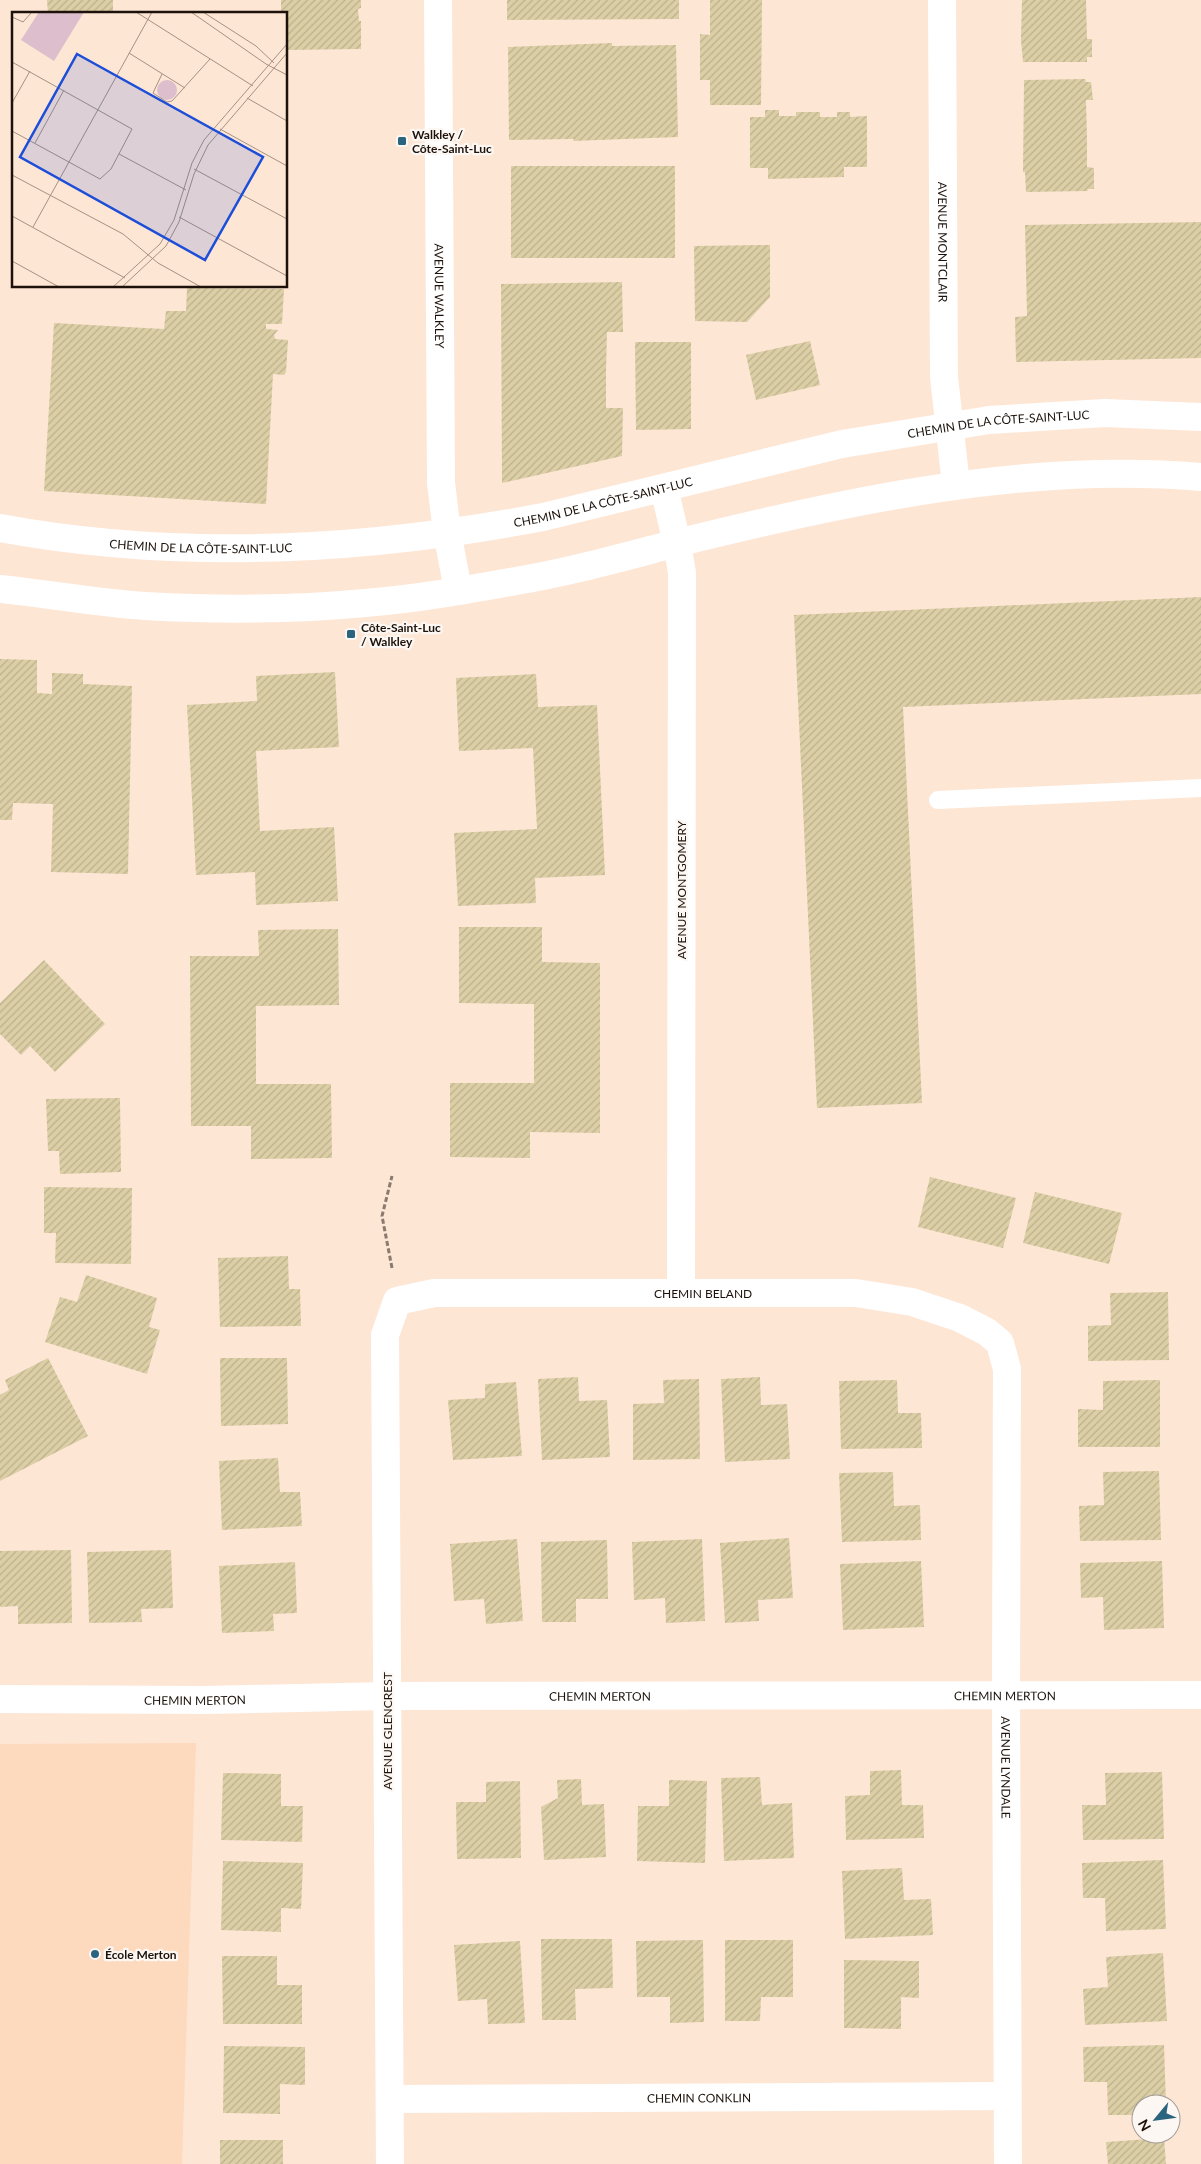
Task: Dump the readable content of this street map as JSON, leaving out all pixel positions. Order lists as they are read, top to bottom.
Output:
{
  "streets": {
    "street": [
      "AVENUE MONTCLAIR",
      "AVENUE WALKLEY",
      "CHEMIN DE LA CÔTE-SAINT-LUC",
      "AVENUE MONTGOMERY",
      "CHEMIN BELAND",
      "CHEMIN MERTON",
      "AVENUE GLENCREST",
      "AVENUE LYNDALE",
      "CHEMIN CONKLIN"
    ]
  },
  "crossings": [
    ["AVENUE MONTCLAIR", "CHEMIN DE LA CÔTE-SAINT-LUC"],
    ["AVENUE WALKLEY", "CHEMIN DE LA CÔTE-SAINT-LUC"],
    ["CHEMIN DE LA CÔTE-SAINT-LUC", "AVENUE MONTGOMERY"],
    ["AVENUE MONTGOMERY", "CHEMIN BELAND"],
    ["CHEMIN BELAND", "AVENUE GLENCREST"],
    ["CHEMIN BELAND", "AVENUE LYNDALE"],
    ["CHEMIN MERTON", "AVENUE GLENCREST"],
    ["CHEMIN MERTON", "AVENUE LYNDALE"],
    ["AVENUE GLENCREST", "CHEMIN CONKLIN"],
    ["AVENUE LYNDALE", "CHEMIN CONKLIN"]
  ],
  "places": {
    "transit": ["Walkley / Côte-Saint-Luc", "Côte-Saint-Luc / Walkley"],
    "other": ["École Merton"]
  },
  "north": "bottom left"
}
